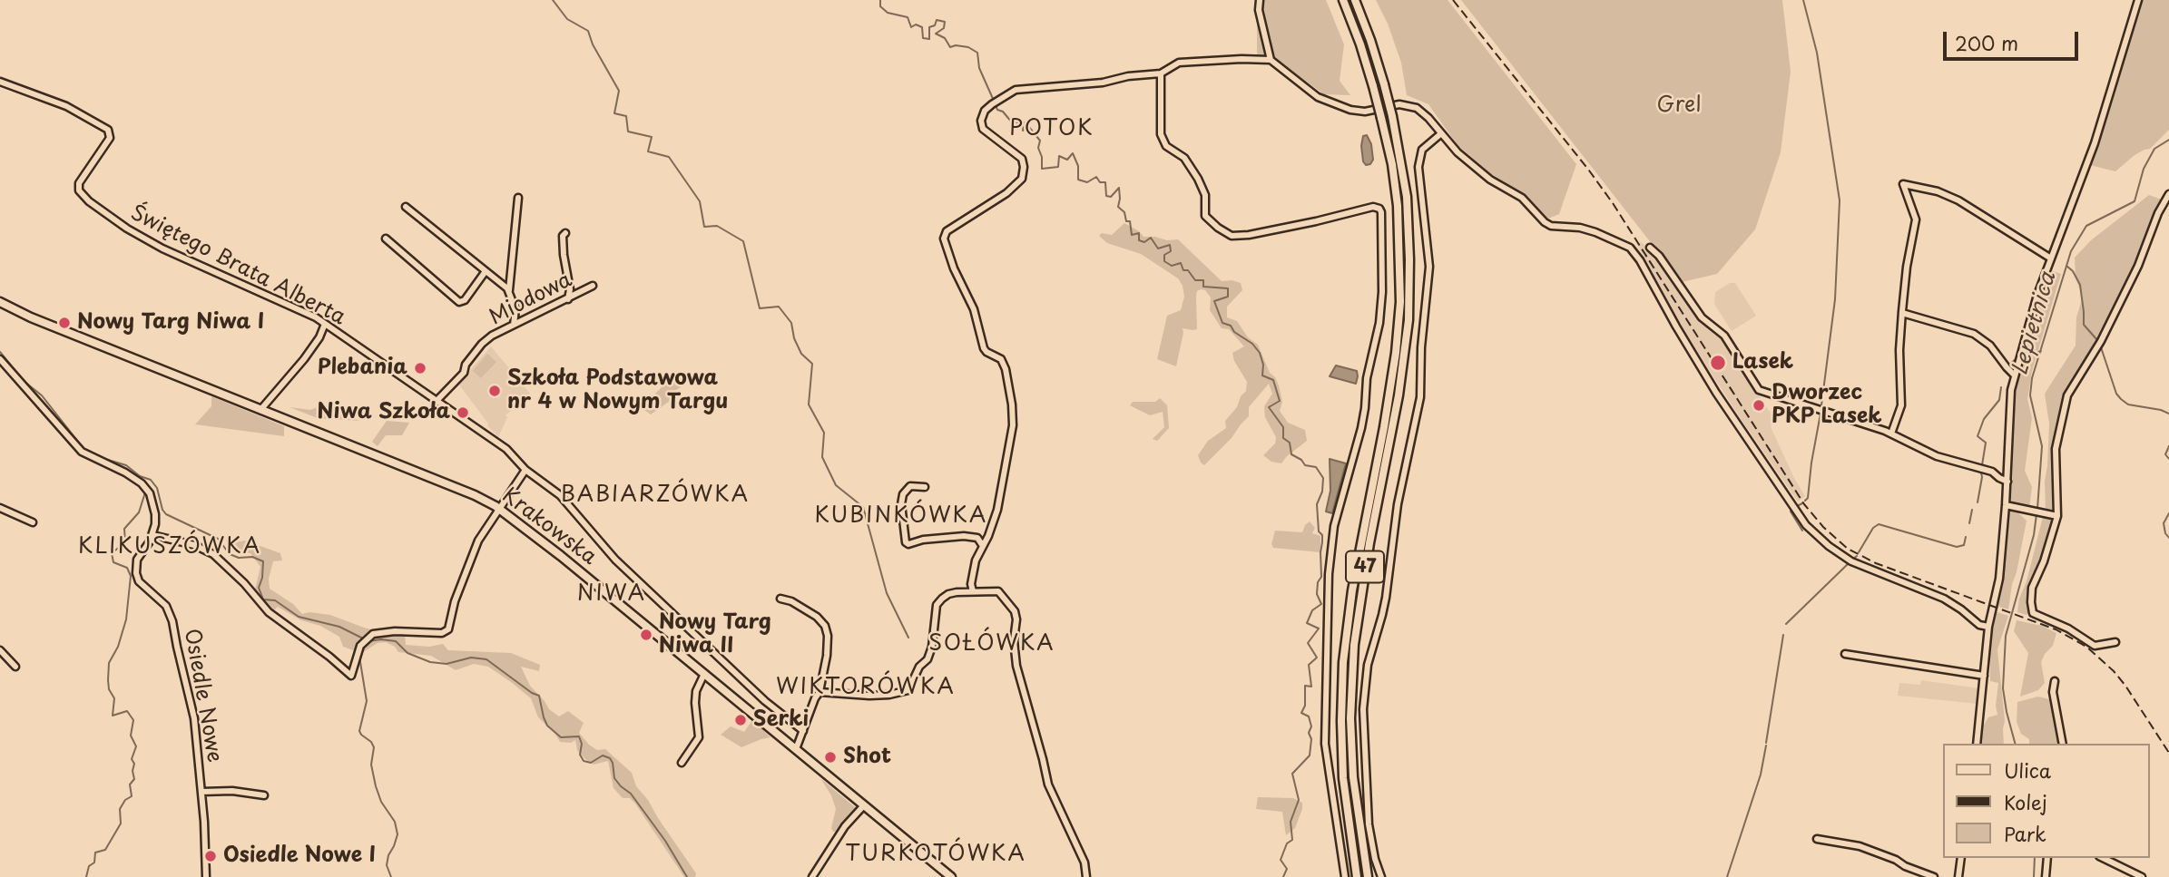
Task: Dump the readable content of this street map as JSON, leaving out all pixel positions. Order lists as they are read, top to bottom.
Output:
{
  "streets": {
    "main road": ["Krakowska", "47"],
    "street": ["Świętego Brata Alberta", "Miodowa", "Osiedle Nowe"]
  },
  "crossings": [
    ["Świętego Brata Alberta", "Miodowa"]
  ],
  "districts": [
    "POTOK",
    "BABIARZÓWKA",
    "KUBINKÓWKA",
    "KLIKUSZÓWKA",
    "NIWA",
    "SOŁÓWKA",
    "WIKTORÓWKA",
    "TURKOTÓWKA"
  ],
  "water": ["Lepietnica"],
  "parks": ["Grel"],
  "places": [
    "Nowy Targ Niwa I",
    "Lasek",
    "Plebania",
    "Szkoła Podstawowa nr 4 w Nowym Targu",
    "Dworzec PKP Lasek",
    "Niwa Szkoła",
    "Nowy Targ Niwa II",
    "Serki",
    "Shot",
    "Osiedle Nowe I"
  ],
  "legend": ["Ulica", "Kolej", "Park"],
  "scale_bar": "200 m"
}
